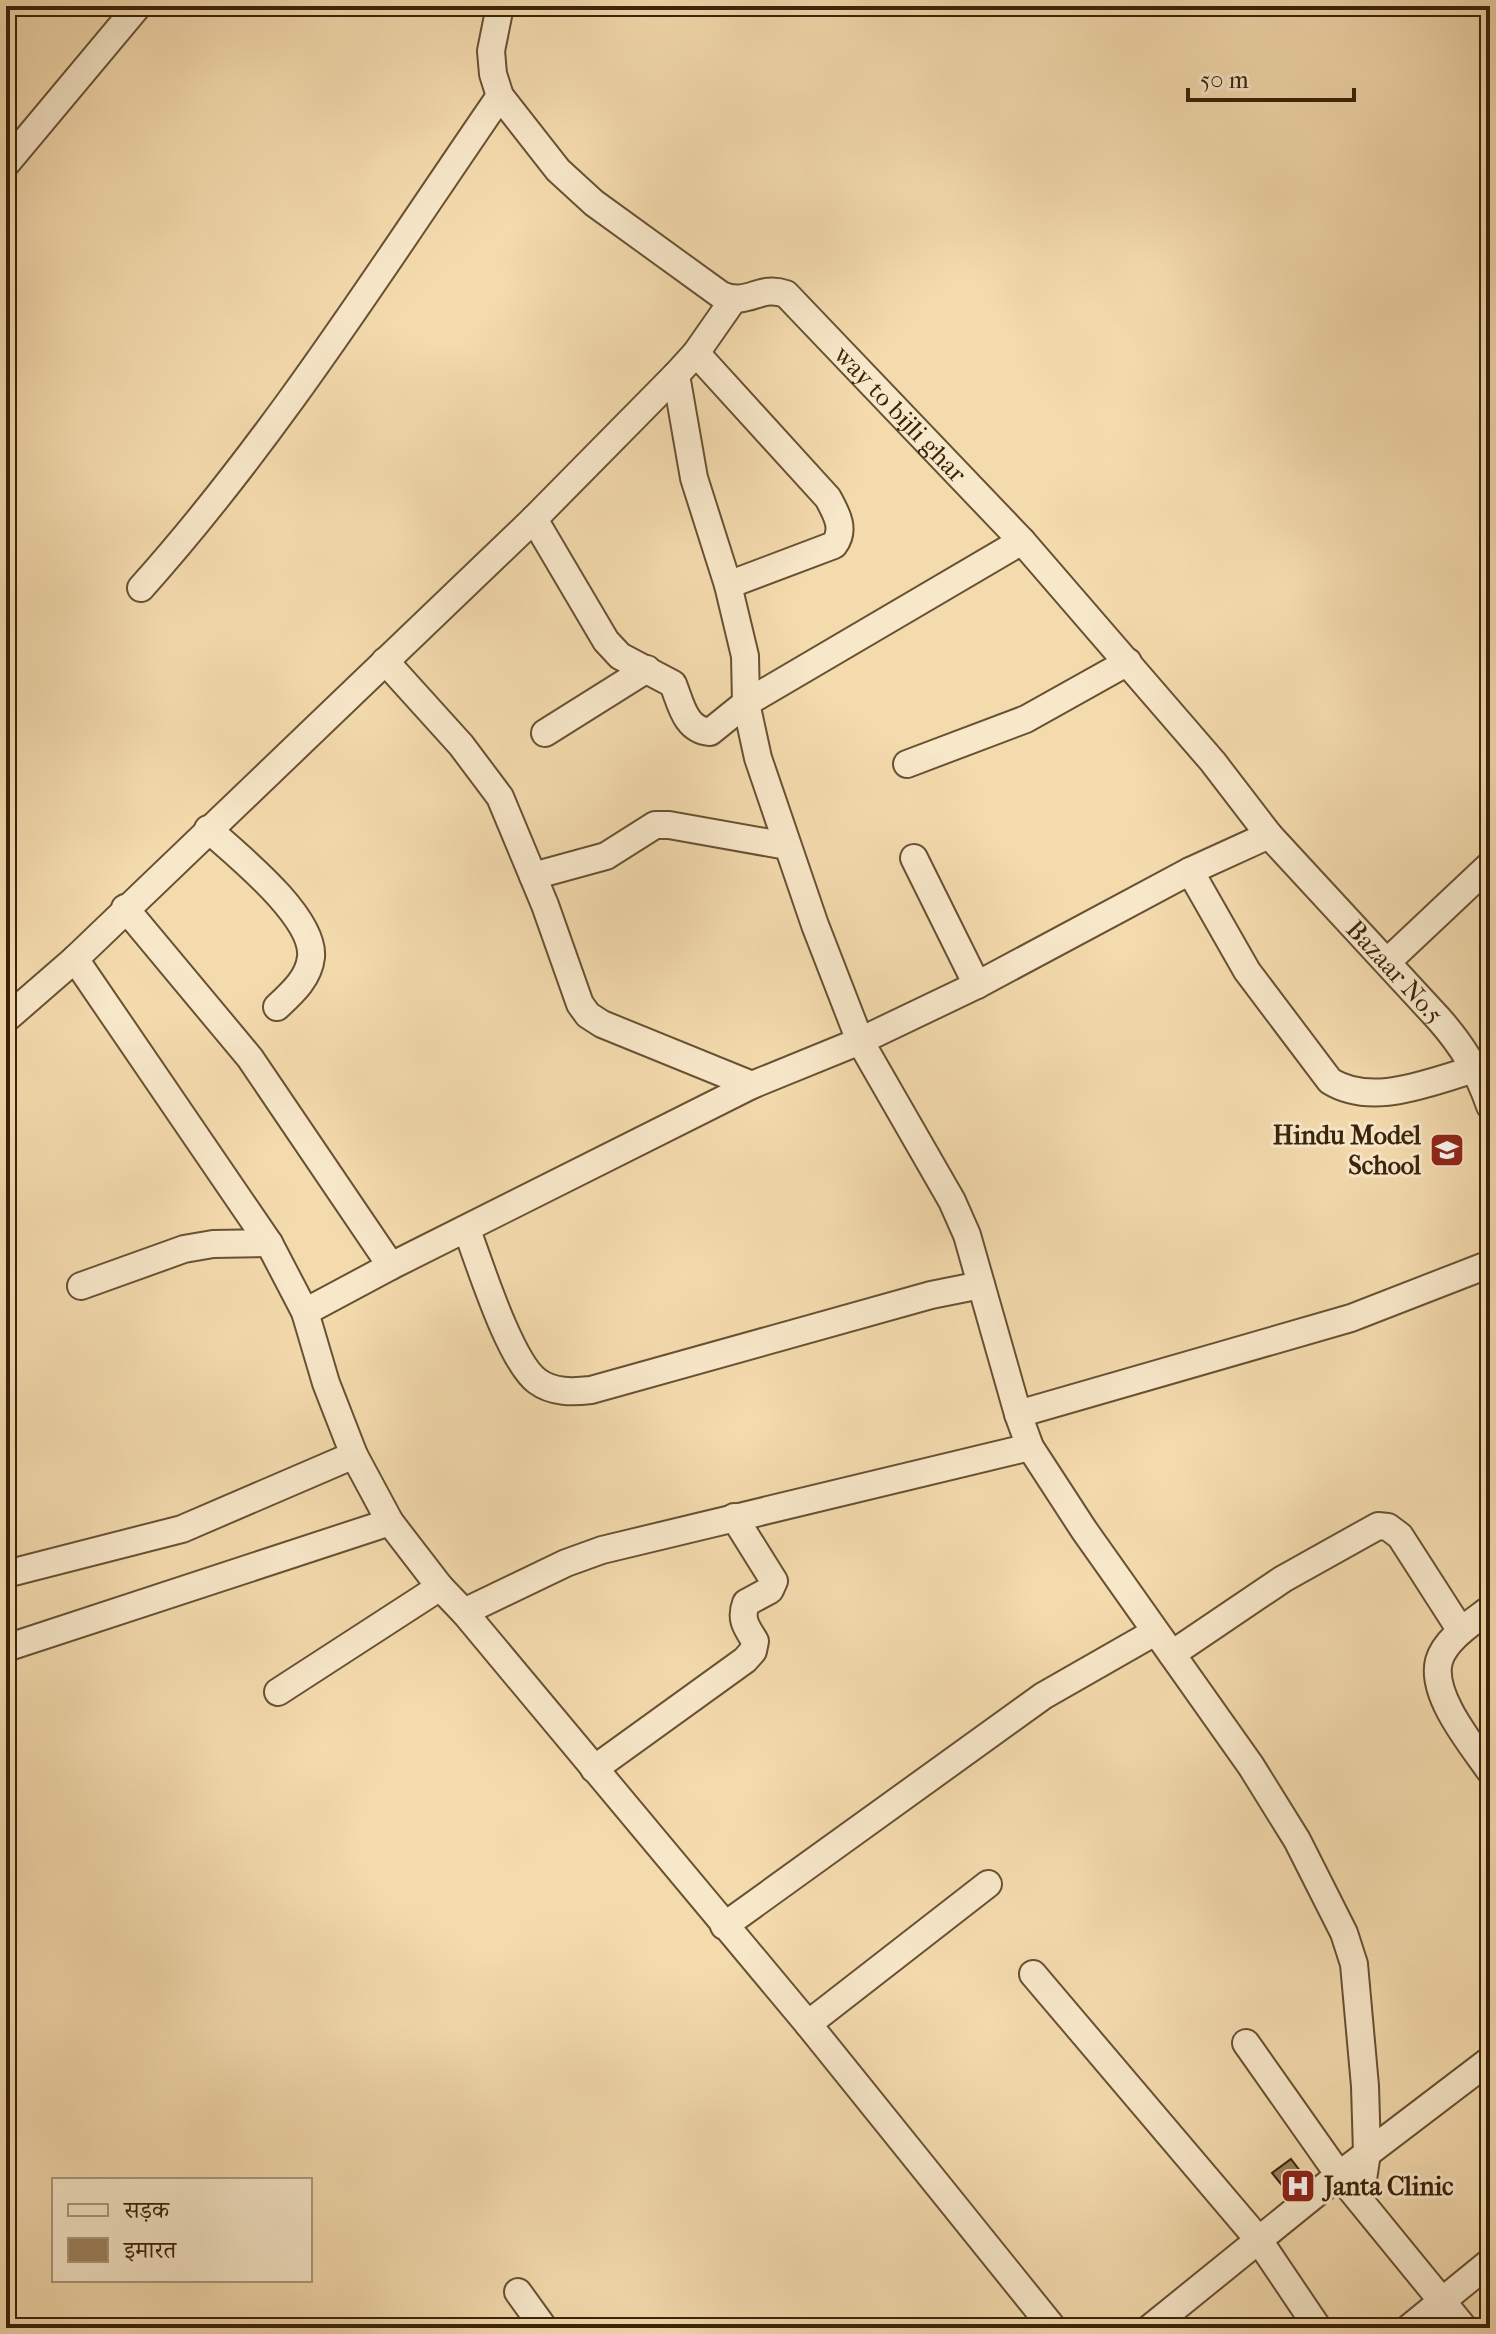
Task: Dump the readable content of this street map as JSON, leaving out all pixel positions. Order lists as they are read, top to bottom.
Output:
{
  "streets": {
    "street": ["way to bijli ghar", "Bazaar No.5"]
  },
  "crossings": [
    ["way to bijli ghar", "Bazaar No.5"]
  ],
  "places": {
    "school or university": ["Hindu Model School"],
    "hospital": ["Janta Clinic"]
  },
  "legend": ["सड़क", "इमारत"],
  "scale_bar": "50 m"
}
